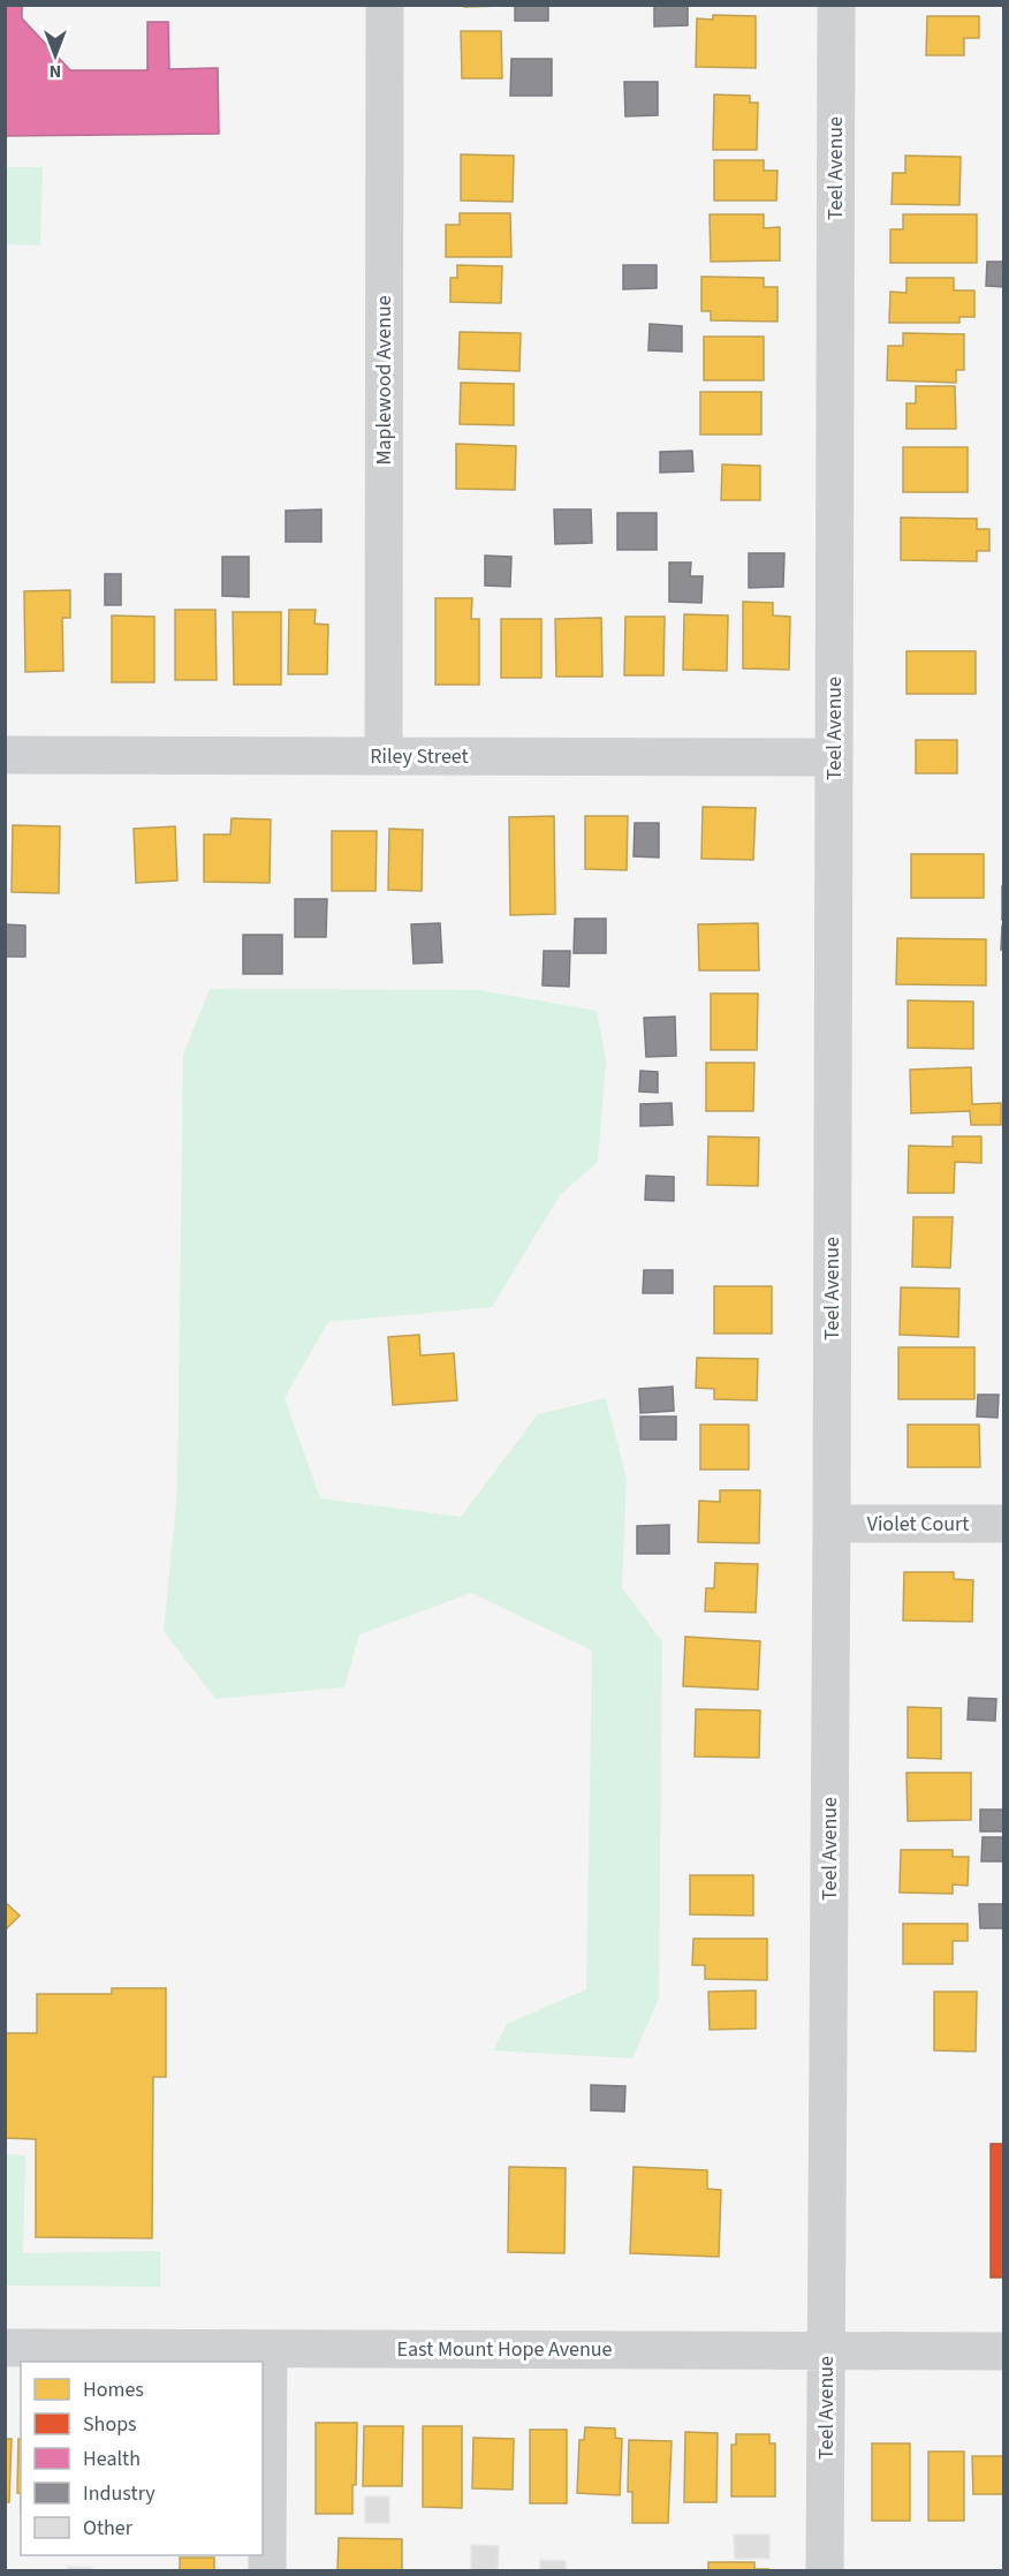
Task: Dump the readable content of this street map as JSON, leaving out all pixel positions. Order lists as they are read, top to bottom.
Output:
{
  "streets": {
    "street": [
      "Teel Avenue",
      "Maplewood Avenue",
      "Riley Street",
      "Violet Court",
      "East Mount Hope Avenue"
    ]
  },
  "crossings": [
    ["Teel Avenue", "Riley Street"],
    ["Teel Avenue", "Violet Court"],
    ["Teel Avenue", "East Mount Hope Avenue"],
    ["Maplewood Avenue", "Riley Street"]
  ],
  "legend": [
    "Homes",
    "Shops",
    "Health",
    "Industry",
    "Other"
  ],
  "north": "bottom"
}
